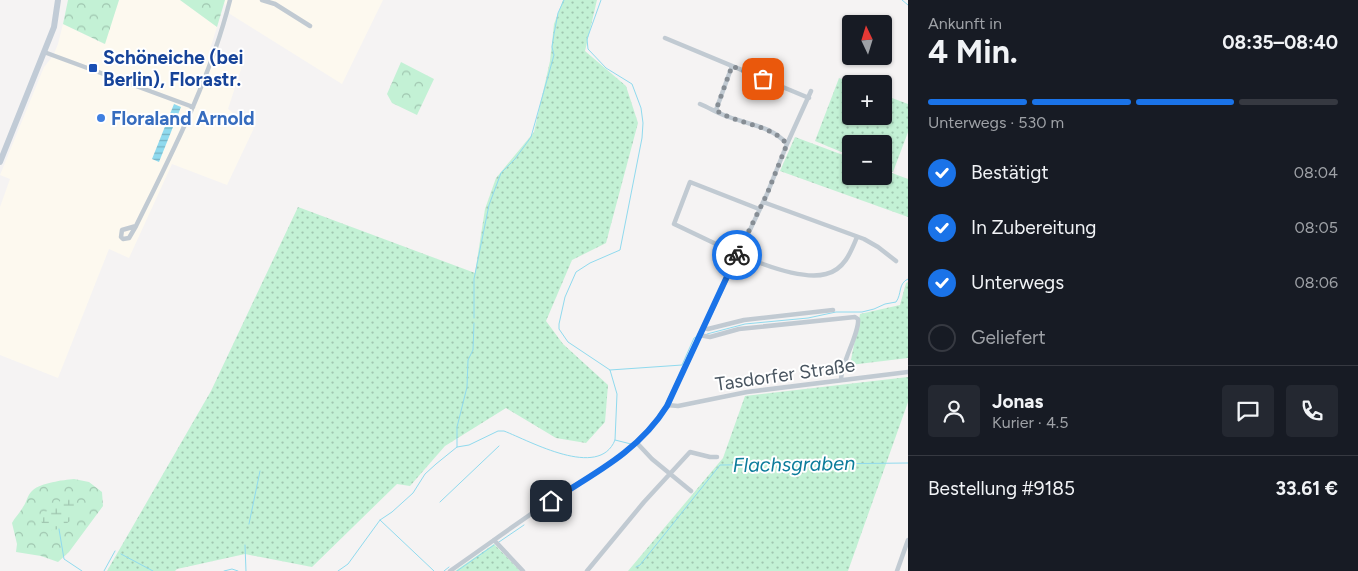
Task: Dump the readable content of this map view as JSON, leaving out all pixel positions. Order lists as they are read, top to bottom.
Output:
{
  "streets": {
    "street": ["Tasdorfer Straße"]
  },
  "water": ["Flachsgraben"],
  "places": {
    "transit": ["Schöneiche (bei Berlin), Florastr."],
    "other": ["Floraland Arnold"]
  },
  "north": "top",
  "page": {
    "heading": ["4 Min.", "Ankunft in", "08:35–08:40"],
    "panel": [
      "Jonas",
      "Kurier · 4.5",
      "Bestellung #9185",
      "33.61 €"
    ],
    "map_buttons": ["+", "−"],
    "bar": "Unterwegs · 530 m",
    "list": [
      ["Bestätigt", "08:04"],
      ["In Zubereitung", "08:05"],
      ["Unterwegs", "08:06"],
      "Geliefert"
    ]
  }
}
